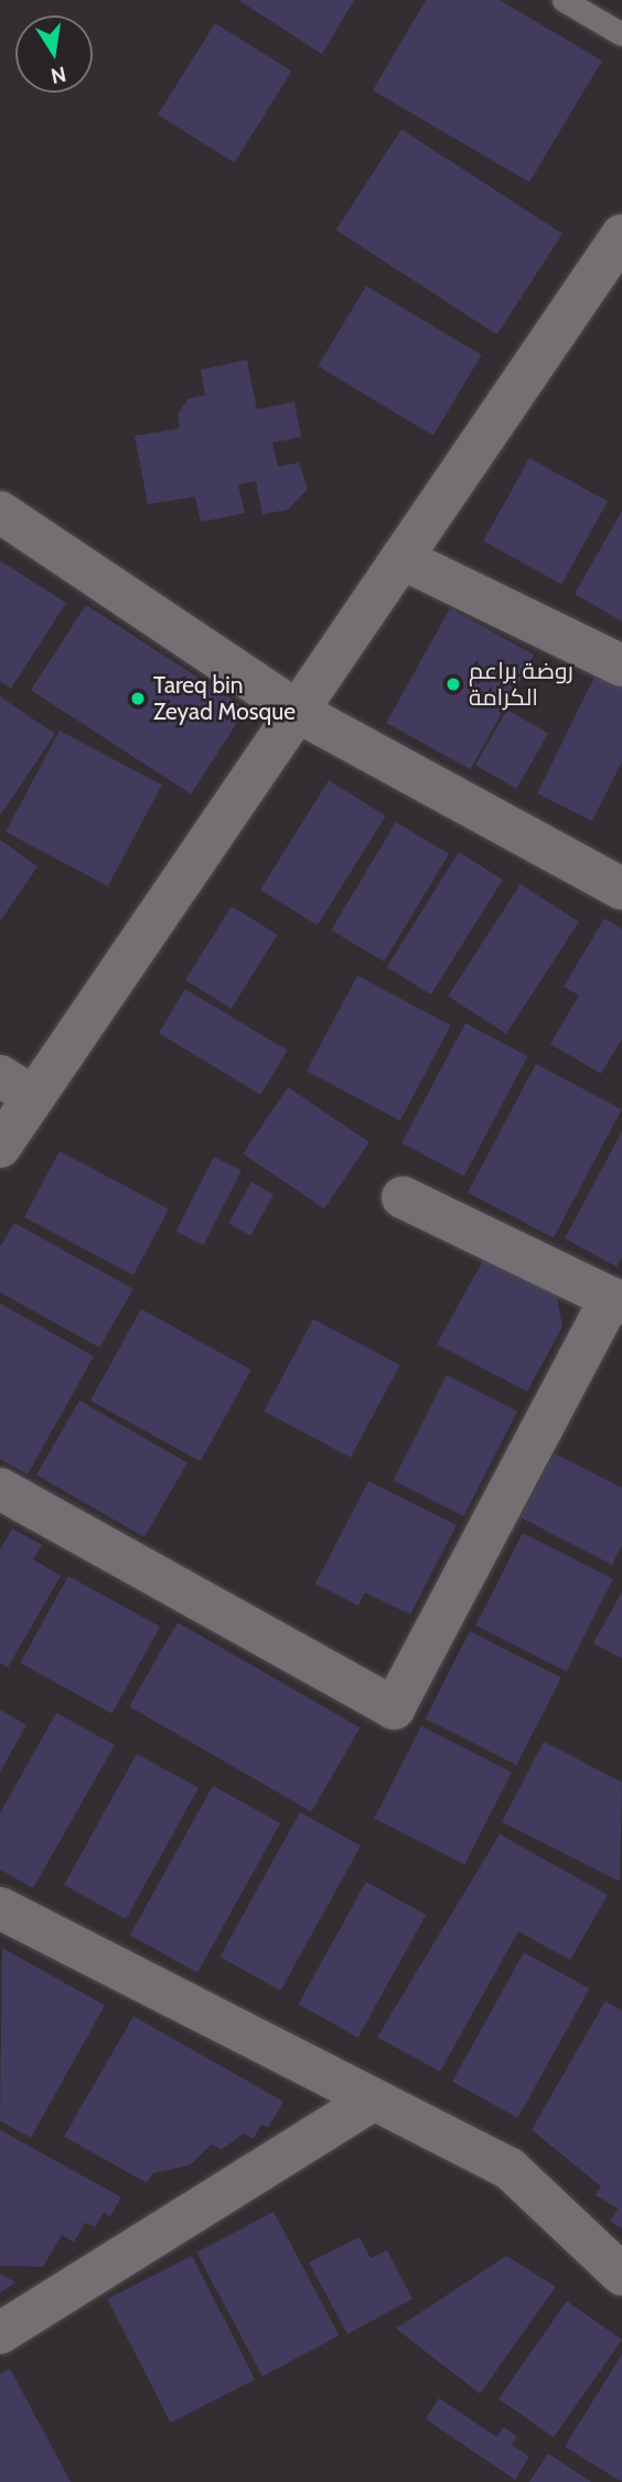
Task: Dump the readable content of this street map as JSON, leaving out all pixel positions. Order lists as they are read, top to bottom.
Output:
{
  "places": ["روضة براعم الكرامة", "Tareq bin Zeyad Mosque"],
  "north": "bottom"
}
